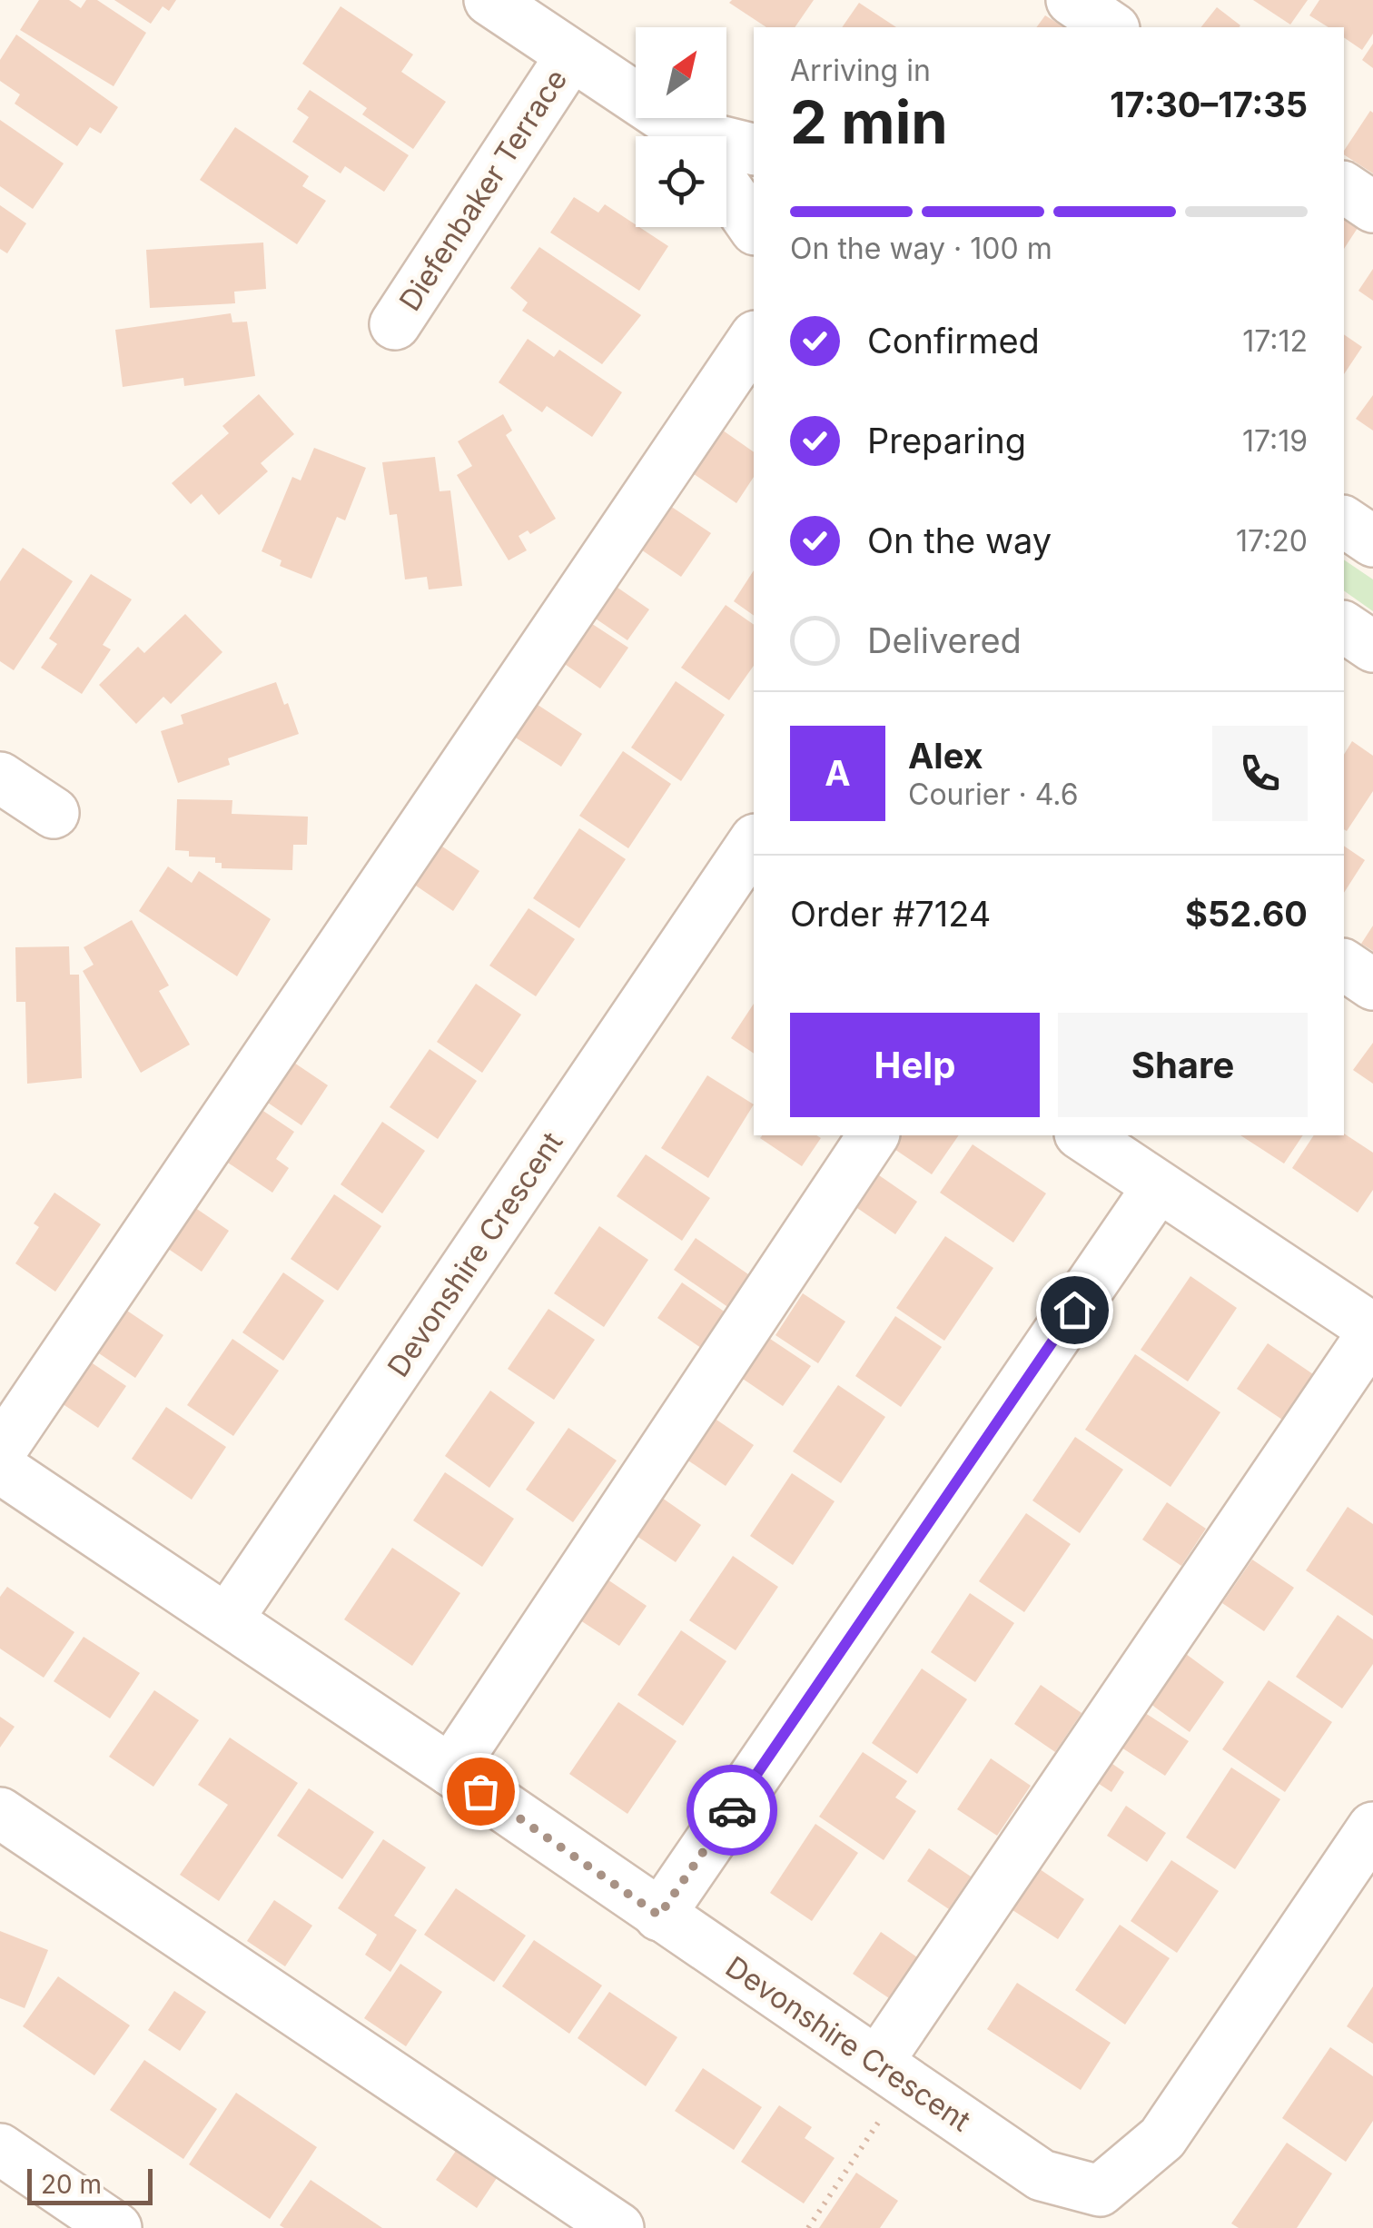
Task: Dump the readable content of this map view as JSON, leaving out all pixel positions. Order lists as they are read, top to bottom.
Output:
{
  "streets": {
    "street": ["Diefenbaker Terrace", "Devonshire Crescent"]
  },
  "scale_bar": "20 m",
  "north": "top right",
  "page": {
    "heading": ["2 min", "Arriving in", "17:30–17:35"],
    "panel": [
      "Alex",
      "Courier · 4.6",
      "Order #7124",
      "$52.60"
    ],
    "bar": "On the way · 100 m",
    "list": [
      ["Confirmed", "17:12"],
      ["Preparing", "17:19"],
      ["On the way", "17:20"],
      "Delivered"
    ],
    "round": "A",
    "buttons": ["Help", "Share"],
    "scale": "20 m"
  }
}
